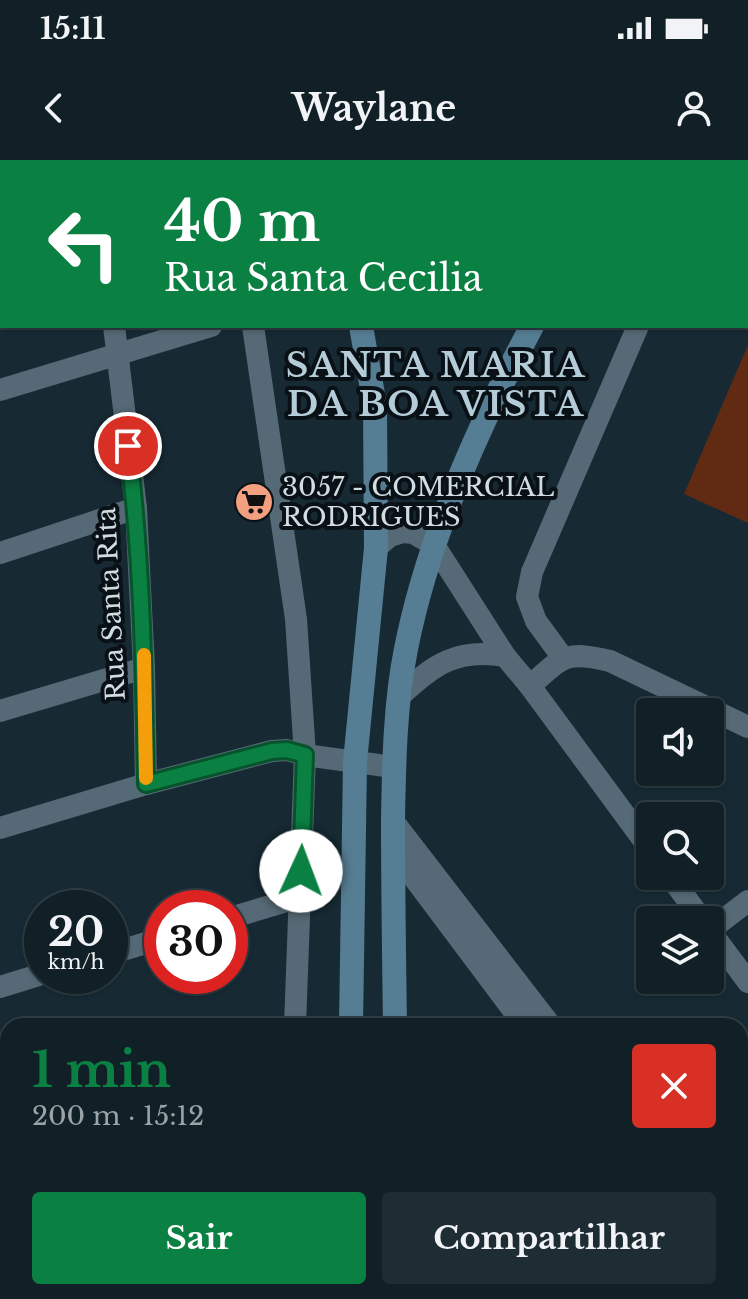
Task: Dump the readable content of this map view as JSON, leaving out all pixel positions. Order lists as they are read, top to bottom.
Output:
{
  "streets": {
    "street": ["Rua Santa Rita"]
  },
  "districts": ["SANTA MARIA DA BOA VISTA"],
  "places": {
    "supermarket": ["3057 - COMERCIAL RODRIGUES"]
  },
  "page": {
    "status": "15:11",
    "header": "Waylane",
    "turn": ["40 m", "Rua Santa Cecilia"],
    "speed": "20 km/h",
    "limit": "30",
    "heading": ["1 min", "200 m · 15:12"],
    "buttons": ["Sair", "Compartilhar"]
  }
}
